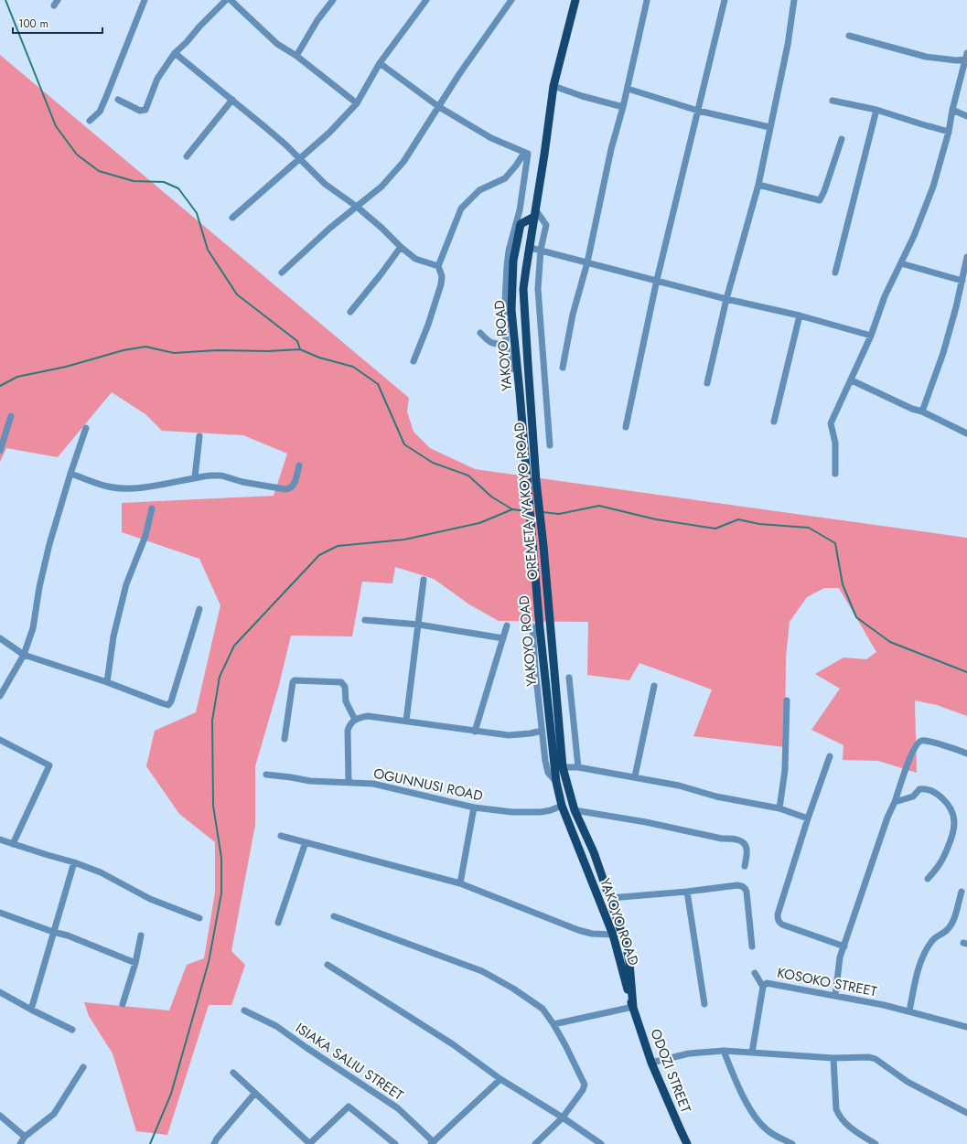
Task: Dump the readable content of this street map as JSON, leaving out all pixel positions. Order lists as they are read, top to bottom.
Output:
{
  "streets": {
    "main road": ["YAKOYO ROAD", "OREMETA/YAKOYO ROAD", "ODOZI STREET"],
    "street": ["OGUNNUSI ROAD", "KOSOKO STREET", "ISIAKA SALIU STREET"]
  },
  "crossings": [
    ["YAKOYO ROAD", "OREMETA/YAKOYO ROAD"],
    ["YAKOYO ROAD", "OGUNNUSI ROAD"],
    ["YAKOYO ROAD", "ODOZI STREET"],
    ["OREMETA/YAKOYO ROAD", "ODOZI STREET"]
  ],
  "scale_bar": "100 m"
}
